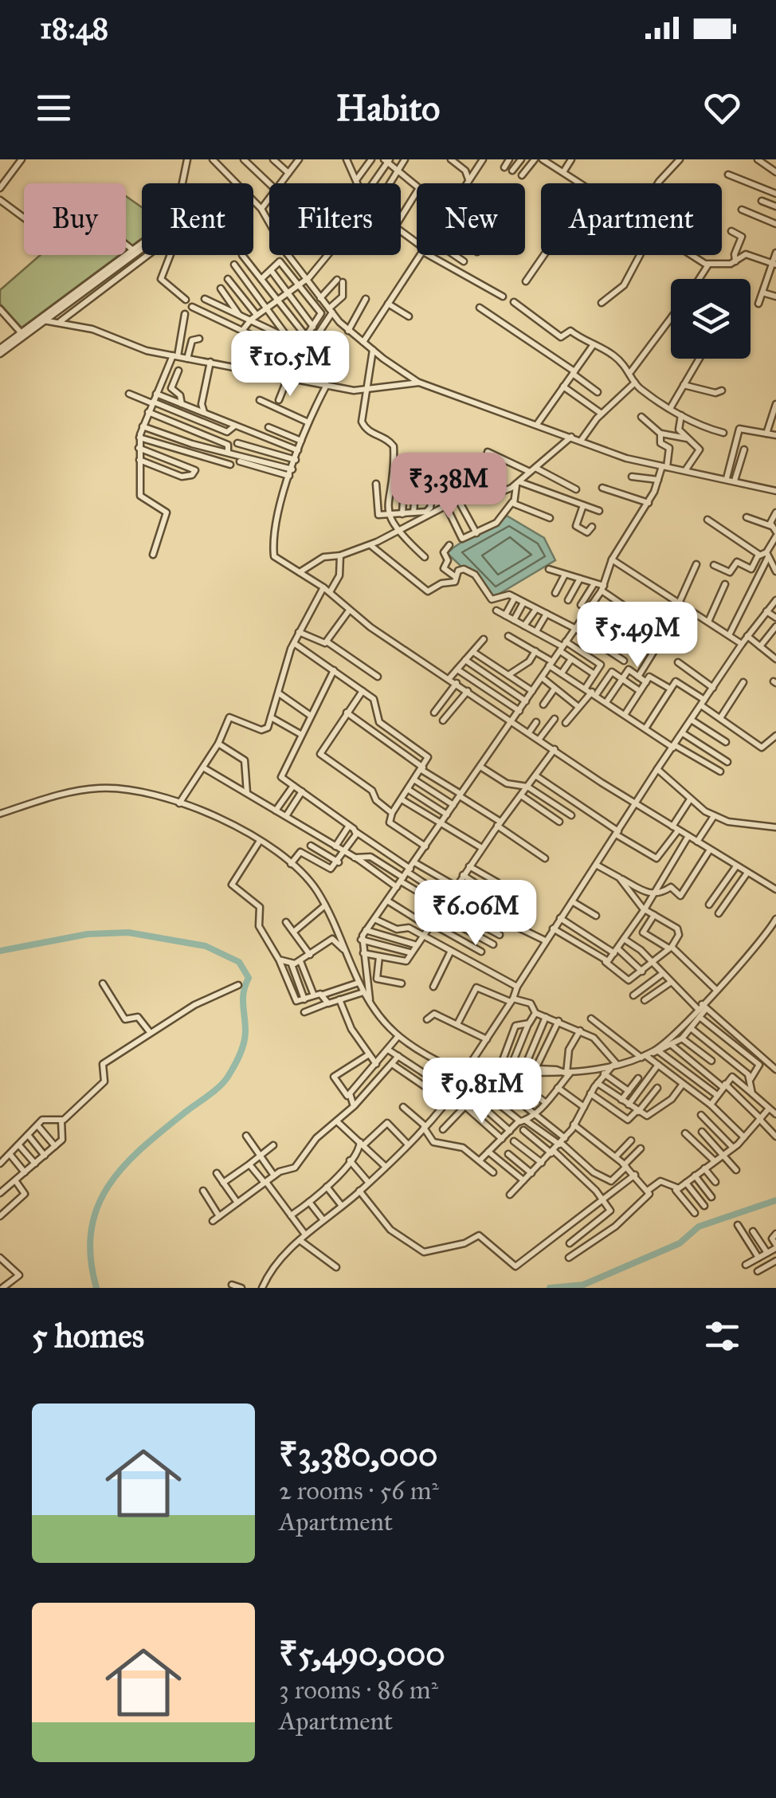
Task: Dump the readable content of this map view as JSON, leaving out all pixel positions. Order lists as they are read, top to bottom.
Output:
{
  "page": {
    "status": "18:48",
    "header": "Habito",
    "chip": [
      "Buy",
      "Rent",
      "Filters",
      "New",
      "Apartment"
    ],
    "price": [
      "₹10.5M",
      "₹3.38M",
      "₹5.49M",
      "₹6.06M",
      "₹9.81M"
    ],
    "heading": "5 homes",
    "list": [
      {
        "name": "₹3,380,000",
        "note": "2 rooms · 56 m² · Apartment"
      },
      {
        "name": "₹5,490,000",
        "note": "3 rooms · 86 m² · Apartment"
      }
    ]
  }
}
